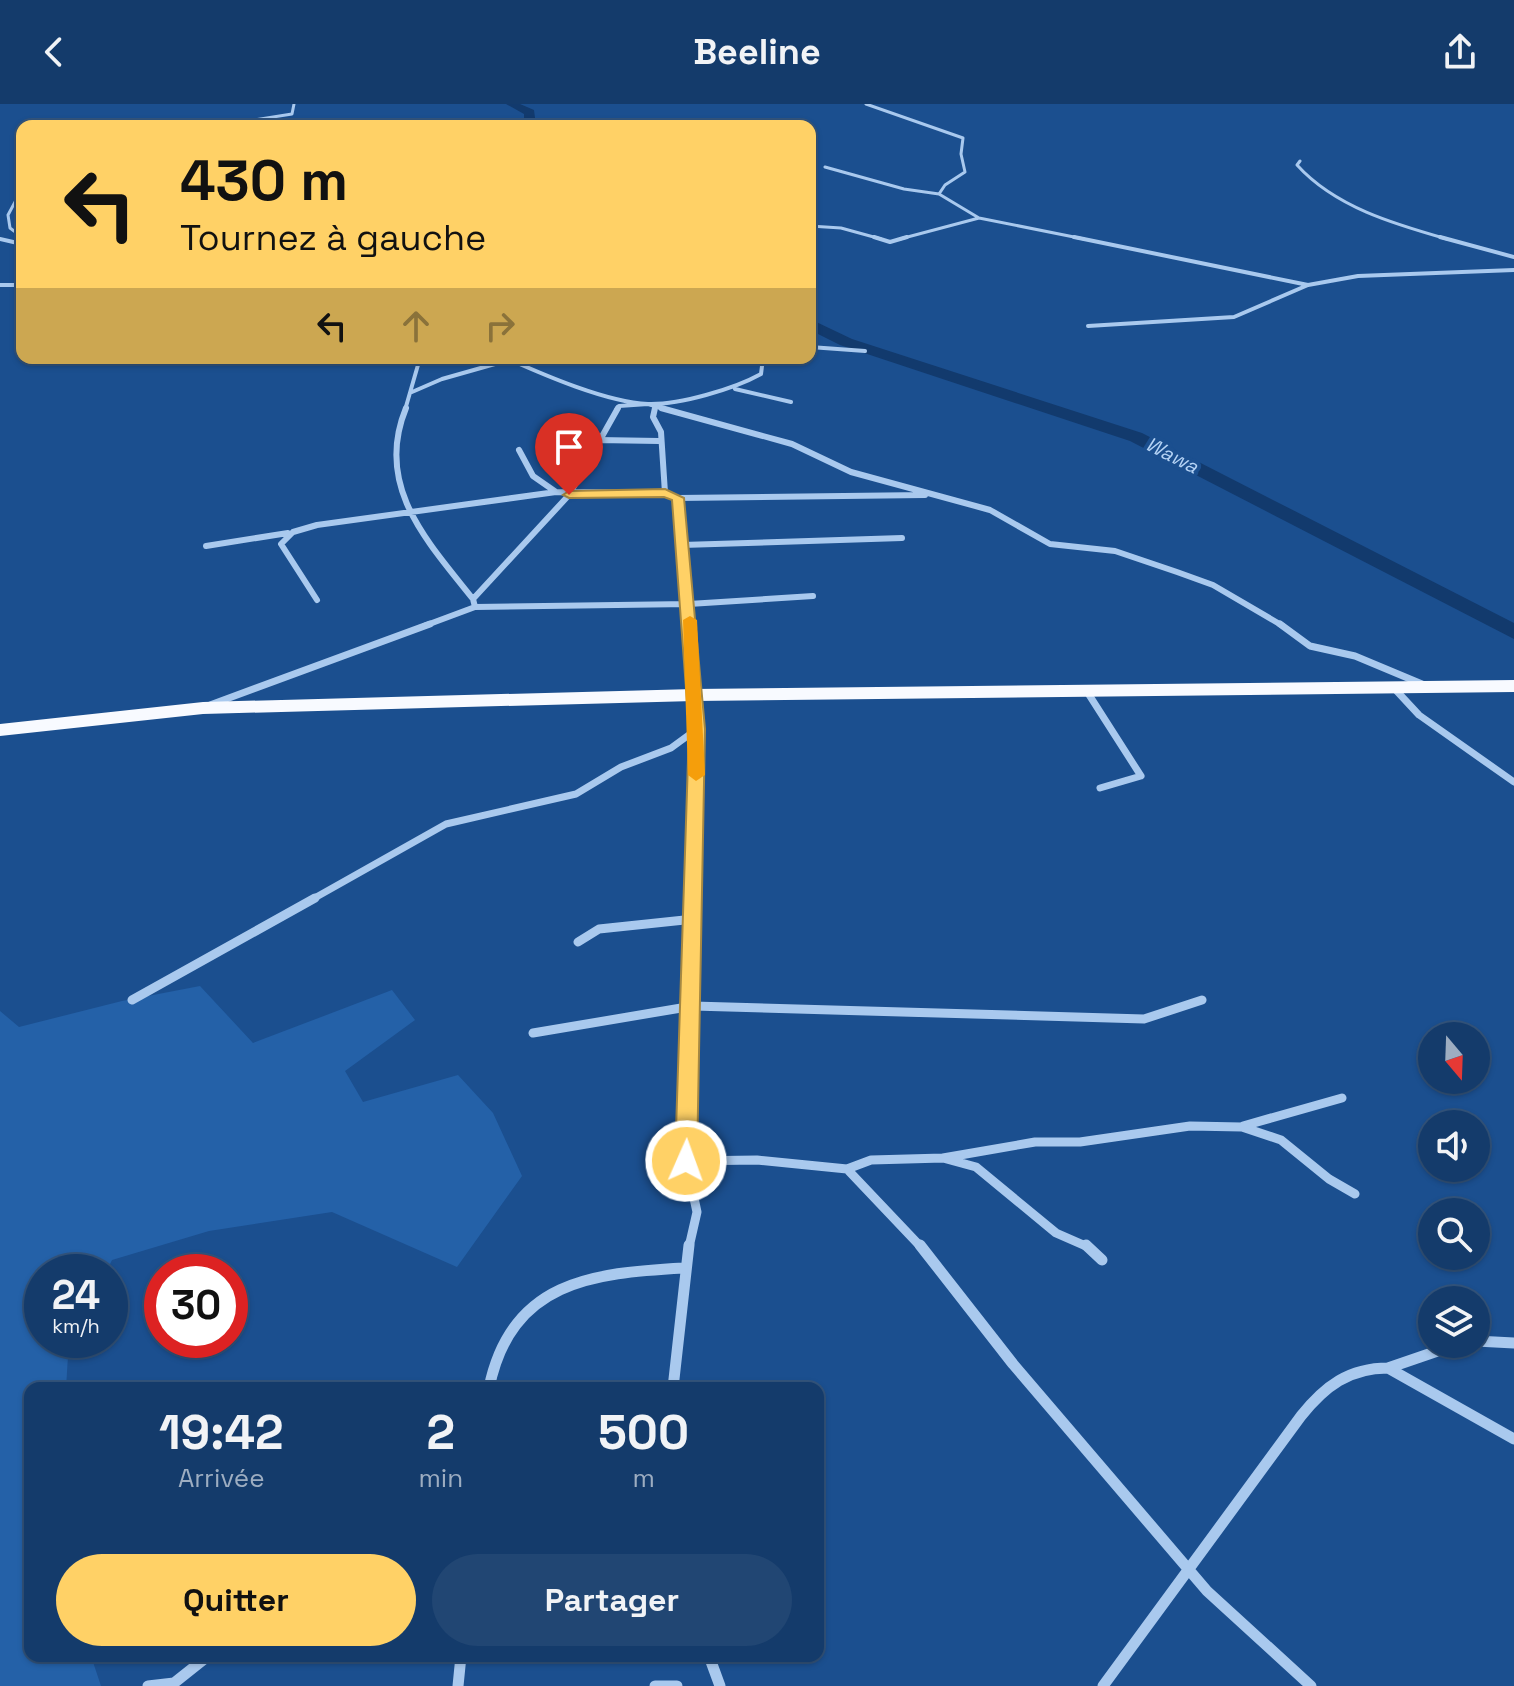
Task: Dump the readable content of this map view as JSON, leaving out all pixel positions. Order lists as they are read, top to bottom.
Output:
{
  "water": ["Wawa"],
  "north": "bottom",
  "page": {
    "header": "Beeline",
    "turn": ["430 m", "Tournez à gauche"],
    "speed": "24 km/h",
    "limit": "30",
    "eta": [
      "19:42",
      "Arrivée",
      "2",
      "min",
      "500",
      "m"
    ],
    "buttons": ["Quitter", "Partager"]
  }
}
